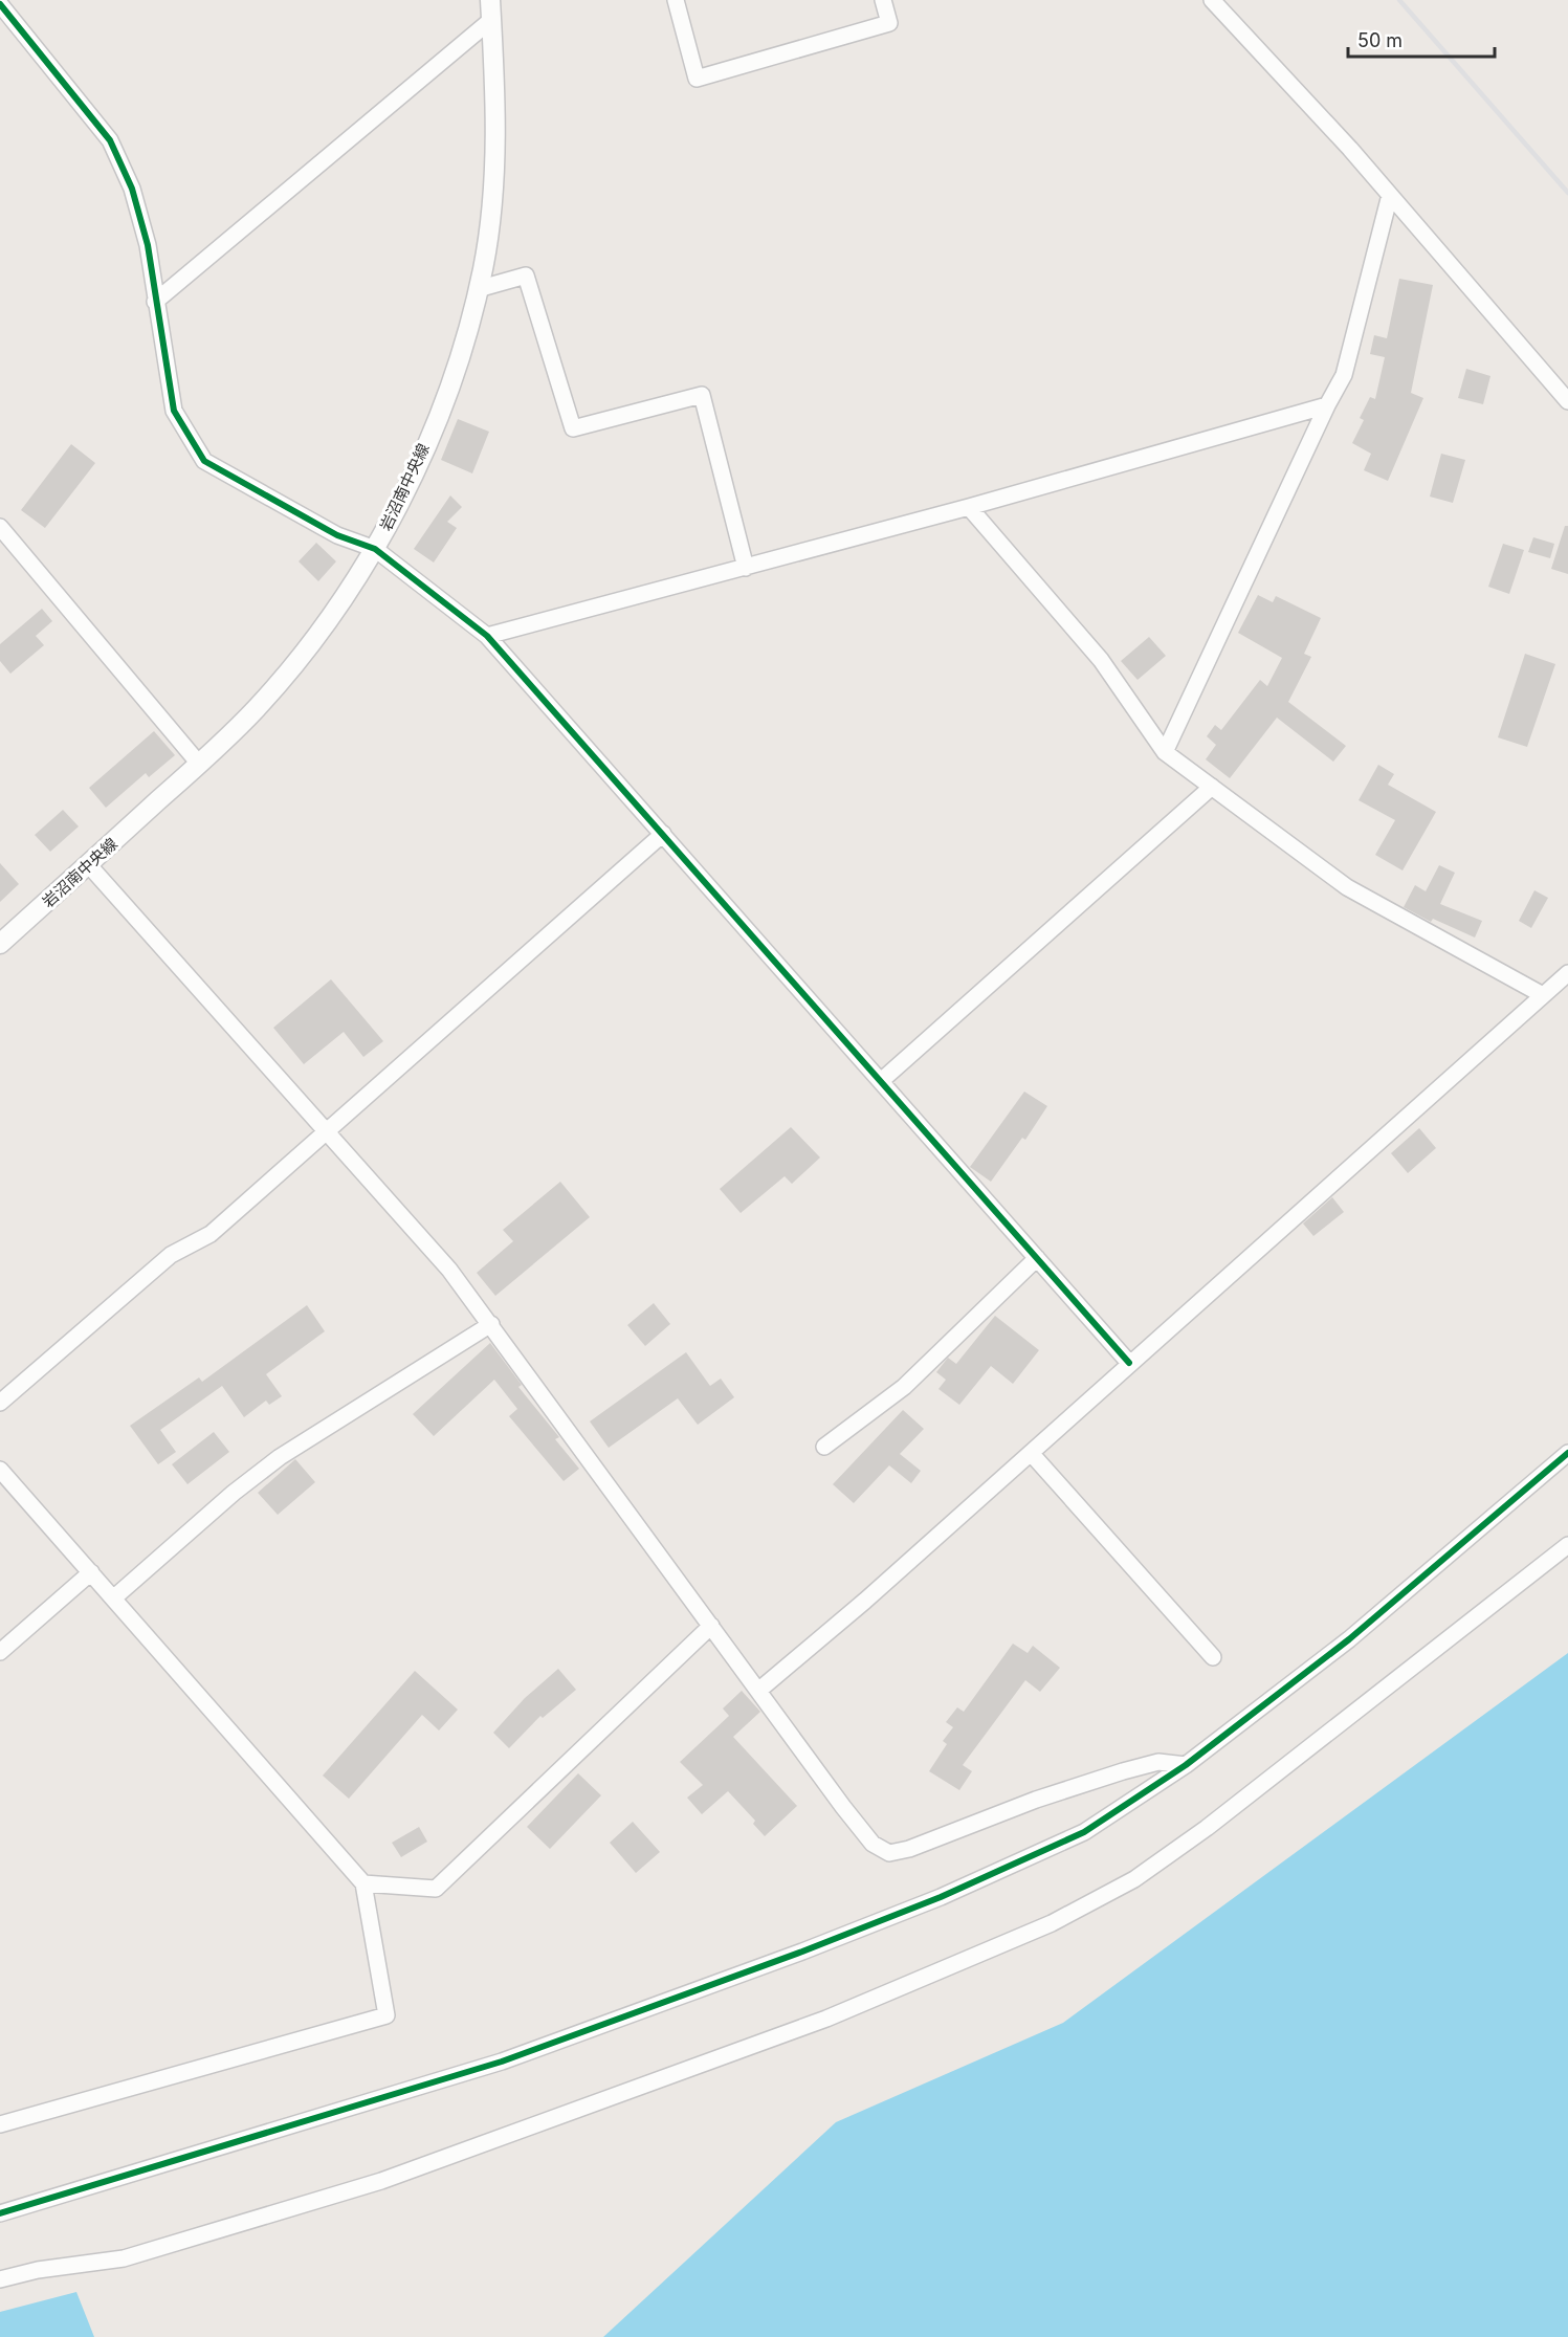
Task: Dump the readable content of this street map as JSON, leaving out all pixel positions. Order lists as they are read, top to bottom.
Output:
{
  "streets": {
    "street": ["岩沼南中央線"]
  },
  "scale_bar": "50 m"
}
